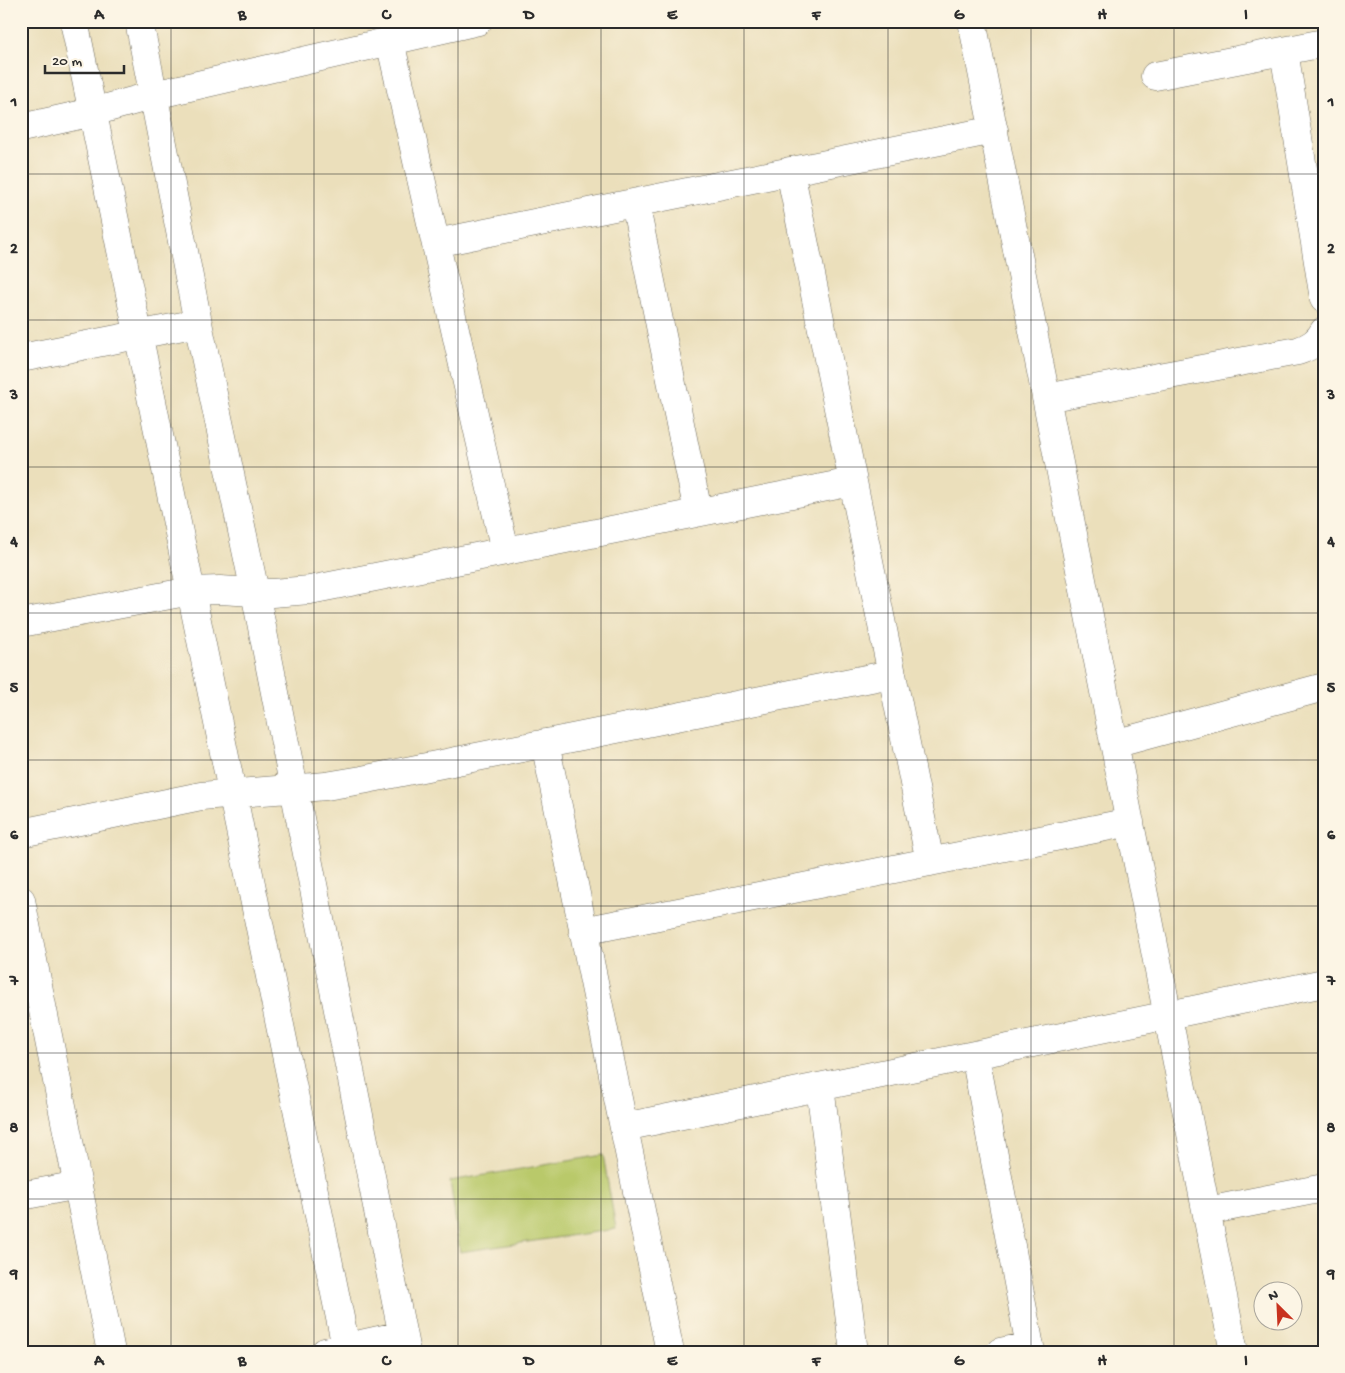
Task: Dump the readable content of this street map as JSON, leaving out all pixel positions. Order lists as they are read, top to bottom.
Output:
{
  "scale_bar": "20 m",
  "north": "top left",
  "grid": {
    "columns": [
      "A",
      "B",
      "C",
      "D",
      "E",
      "F",
      "G",
      "H",
      "I"
    ],
    "rows": [
      "1",
      "2",
      "3",
      "4",
      "5",
      "6",
      "7",
      "8",
      "9"
    ]
  }
}
